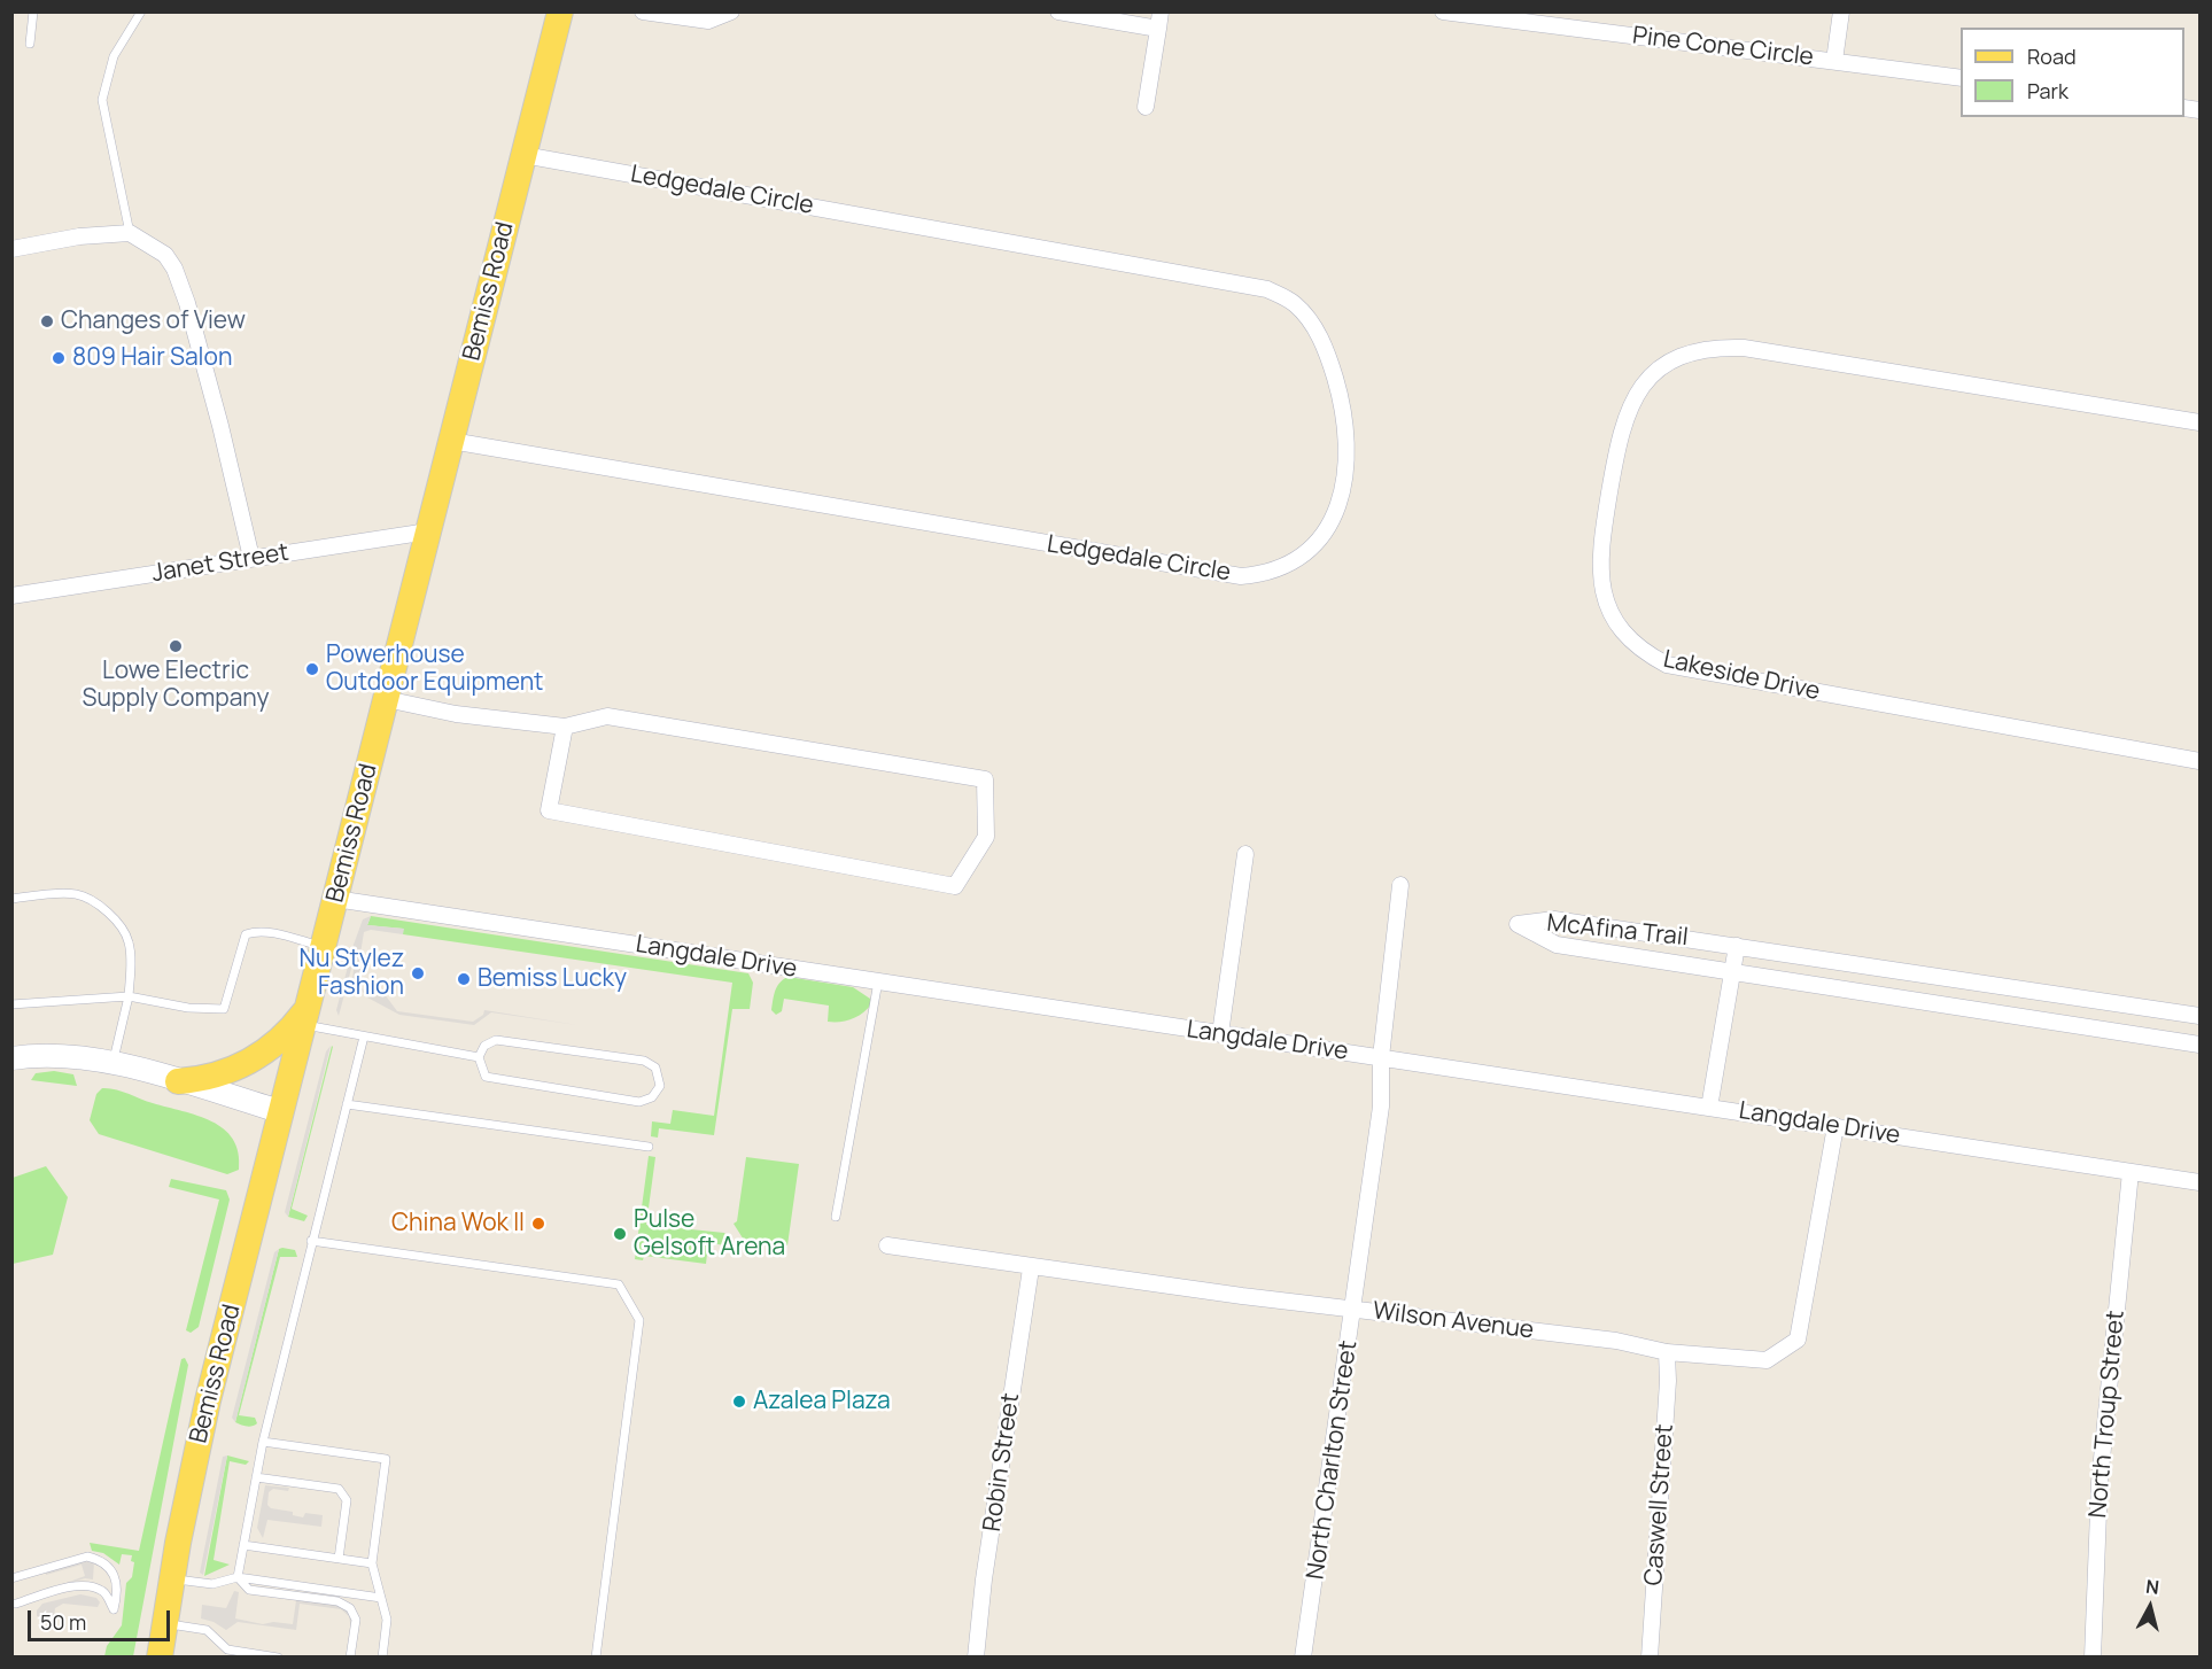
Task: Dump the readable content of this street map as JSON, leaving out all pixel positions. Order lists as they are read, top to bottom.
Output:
{
  "streets": {
    "main road": ["Bemiss Road"],
    "street": [
      "Pine Cone Circle",
      "Ledgedale Circle",
      "Janet Street",
      "Lakeside Drive",
      "McAfina Trail",
      "Langdale Drive",
      "Wilson Avenue",
      "North Troup Street",
      "North Charlton Street",
      "Robin Street",
      "Caswell Street"
    ]
  },
  "crossings": [
    ["Ledgedale Circle", "Bemiss Road"],
    ["Bemiss Road", "Janet Street"],
    ["Bemiss Road", "Langdale Drive"],
    ["Langdale Drive", "Wilson Avenue"],
    ["Langdale Drive", "North Troup Street"],
    ["Langdale Drive", "North Charlton Street"],
    ["Wilson Avenue", "North Charlton Street"],
    ["Wilson Avenue", "Robin Street"],
    ["Wilson Avenue", "Caswell Street"]
  ],
  "places": [
    "Changes of View",
    "809 Hair Salon",
    "Lowe Electric Supply Company",
    "Powerhouse Outdoor Equipment",
    "Nu Stylez Fashion",
    "Bemiss Lucky",
    "China Wok II",
    "Pulse Gelsoft Arena",
    "Azalea Plaza"
  ],
  "legend": ["Road", "Park"],
  "scale_bar": "50 m",
  "north": "top"
}
